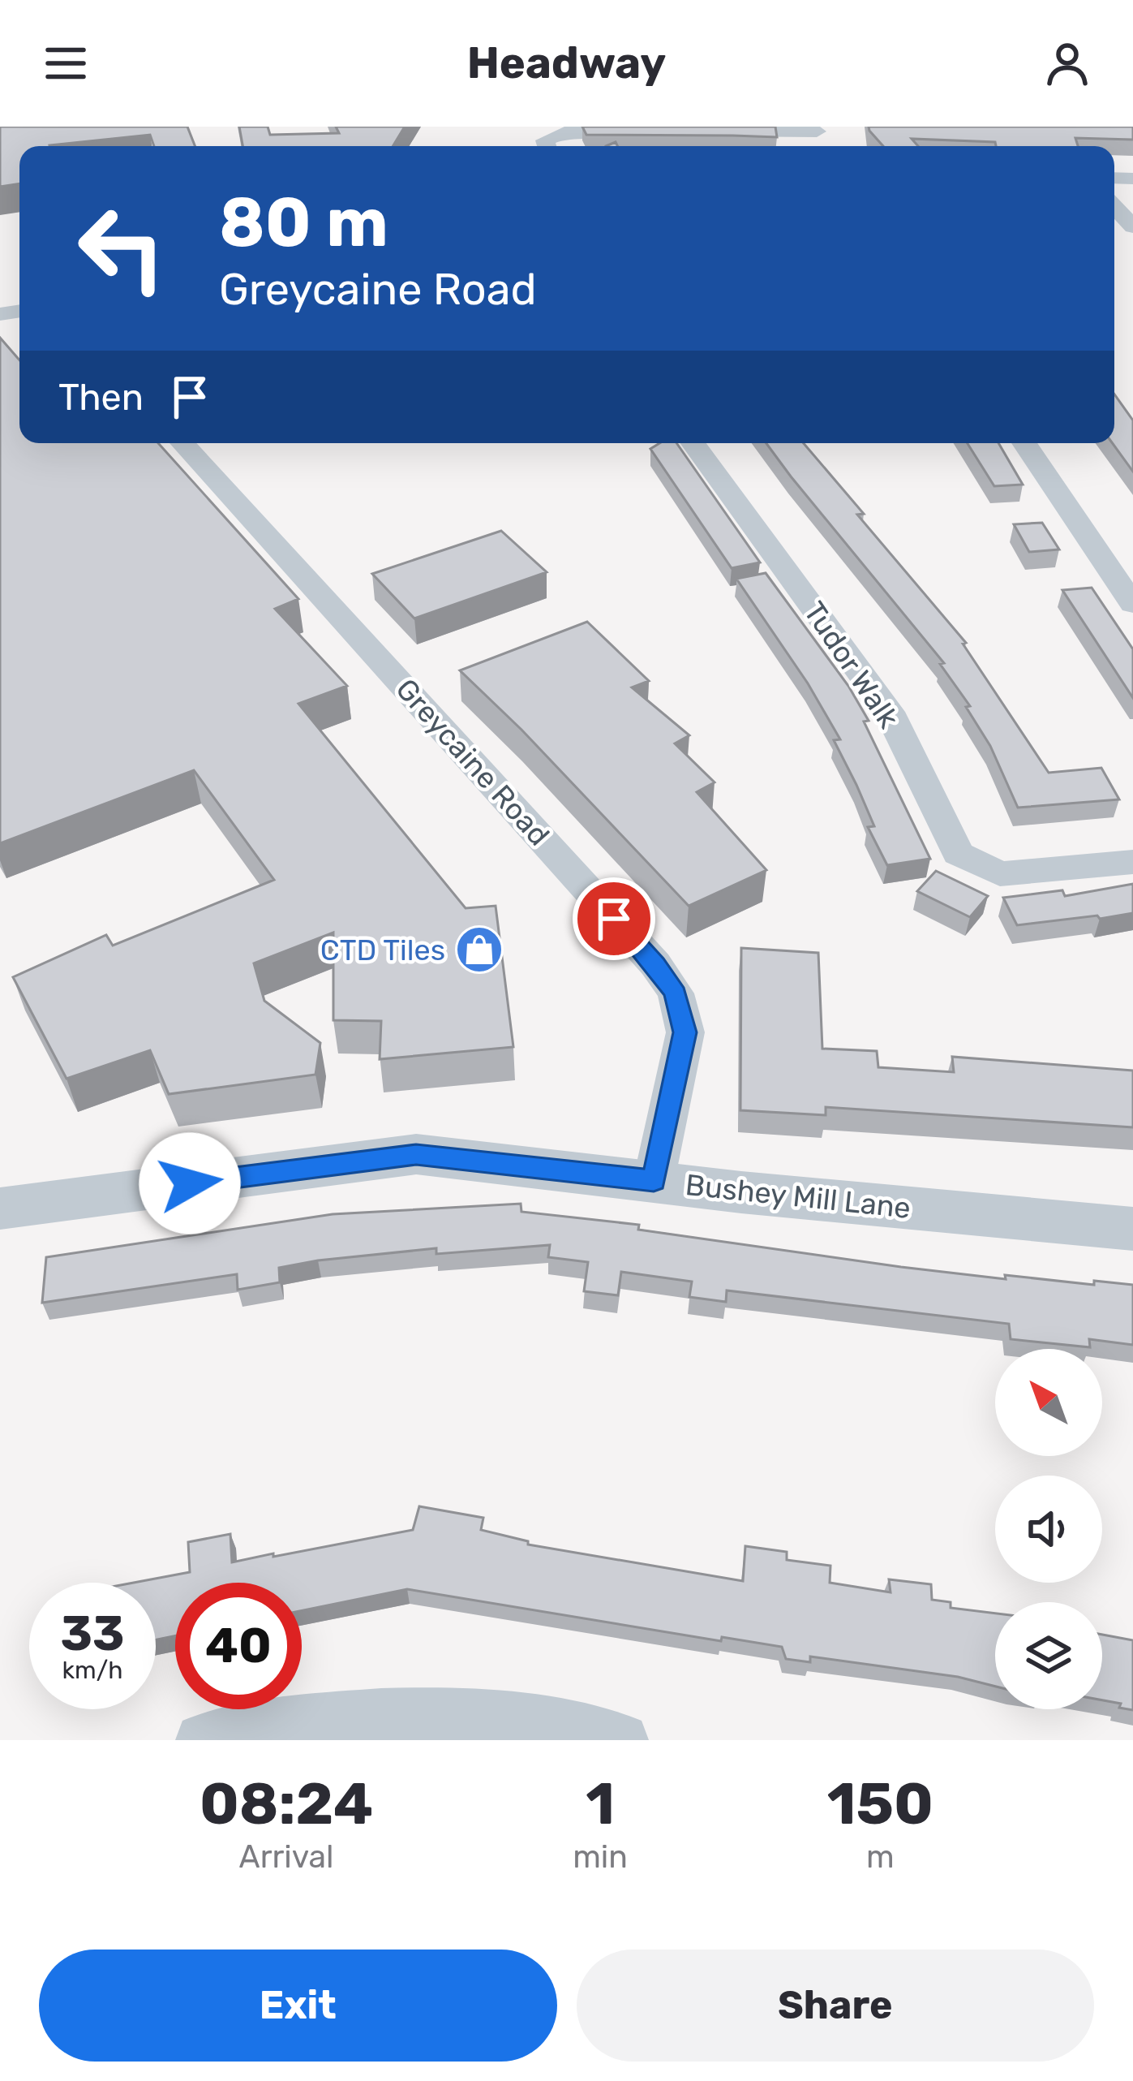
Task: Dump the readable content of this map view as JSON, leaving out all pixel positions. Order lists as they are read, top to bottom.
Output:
{
  "streets": {
    "street": ["Tudor Walk", "Greycaine Road", "Bushey Mill Lane"]
  },
  "crossings": [
    ["Greycaine Road", "Bushey Mill Lane"]
  ],
  "places": {
    "shop": ["CTD Tiles"]
  },
  "north": "top left",
  "page": {
    "header": "Headway",
    "turn": ["80 m", "Greycaine Road"],
    "then": "Then",
    "speed": "33 km/h",
    "limit": "40",
    "eta": [
      "08:24",
      "Arrival",
      "1",
      "min",
      "150",
      "m"
    ],
    "buttons": ["Exit", "Share"]
  }
}
